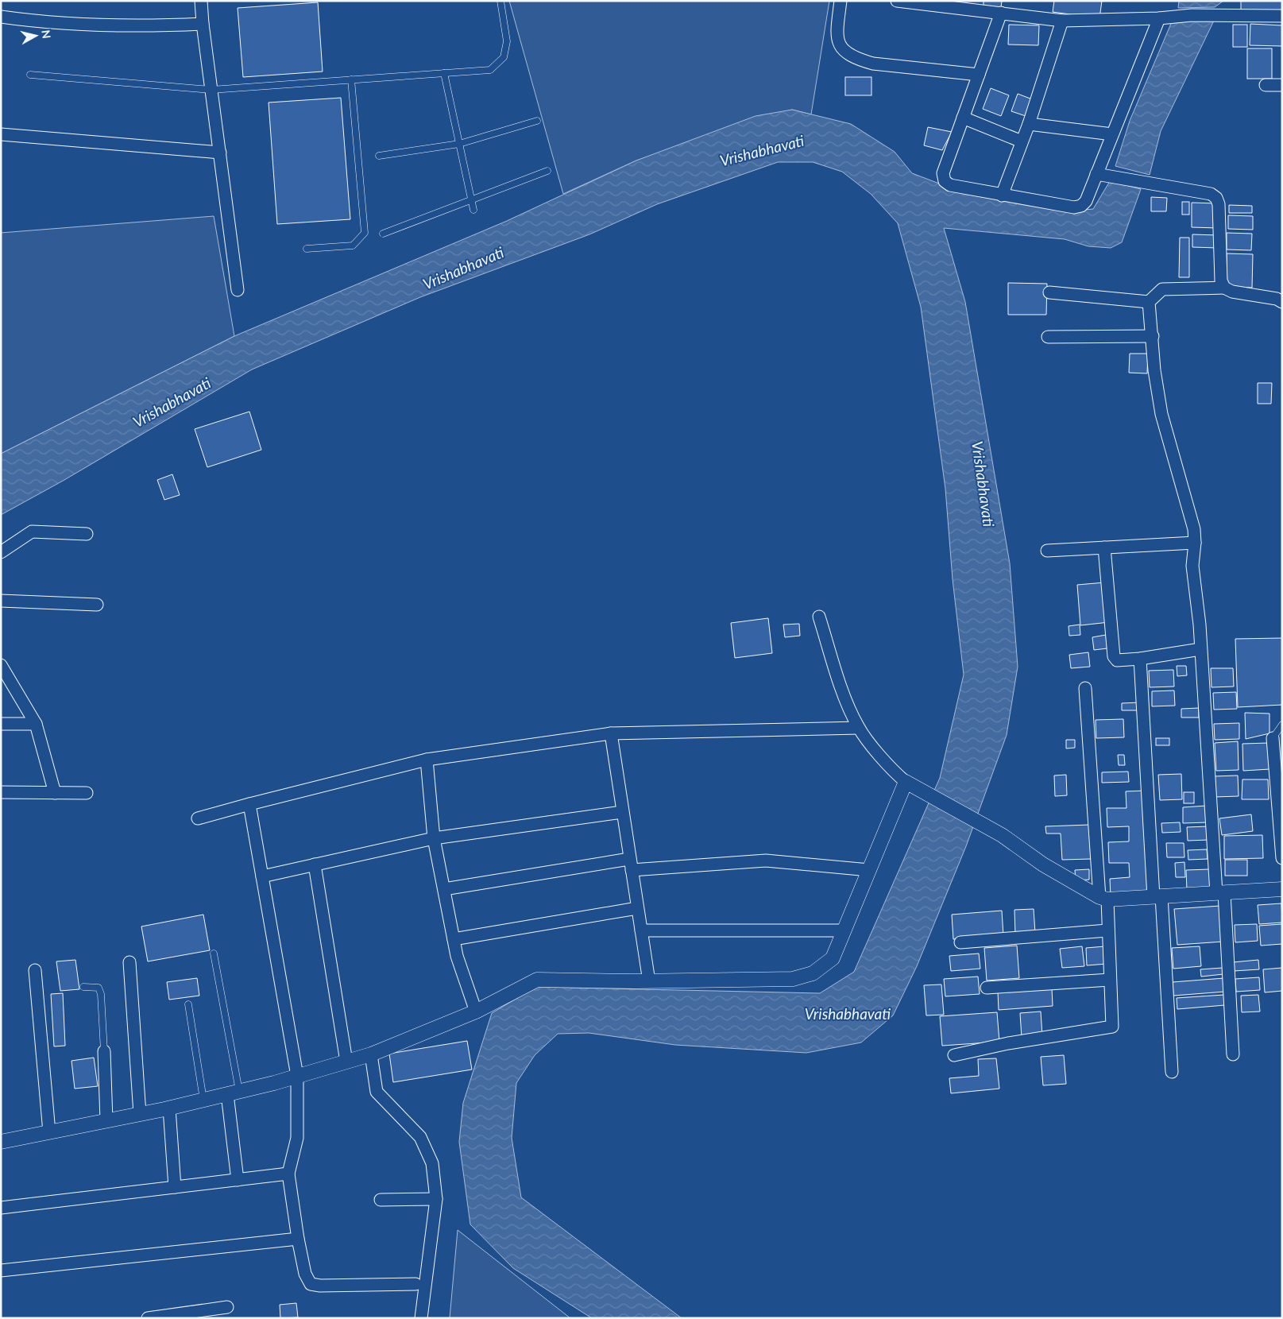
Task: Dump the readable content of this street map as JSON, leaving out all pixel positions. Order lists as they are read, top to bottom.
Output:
{
  "water": ["Vrishabhavati"],
  "north": "right"
}
